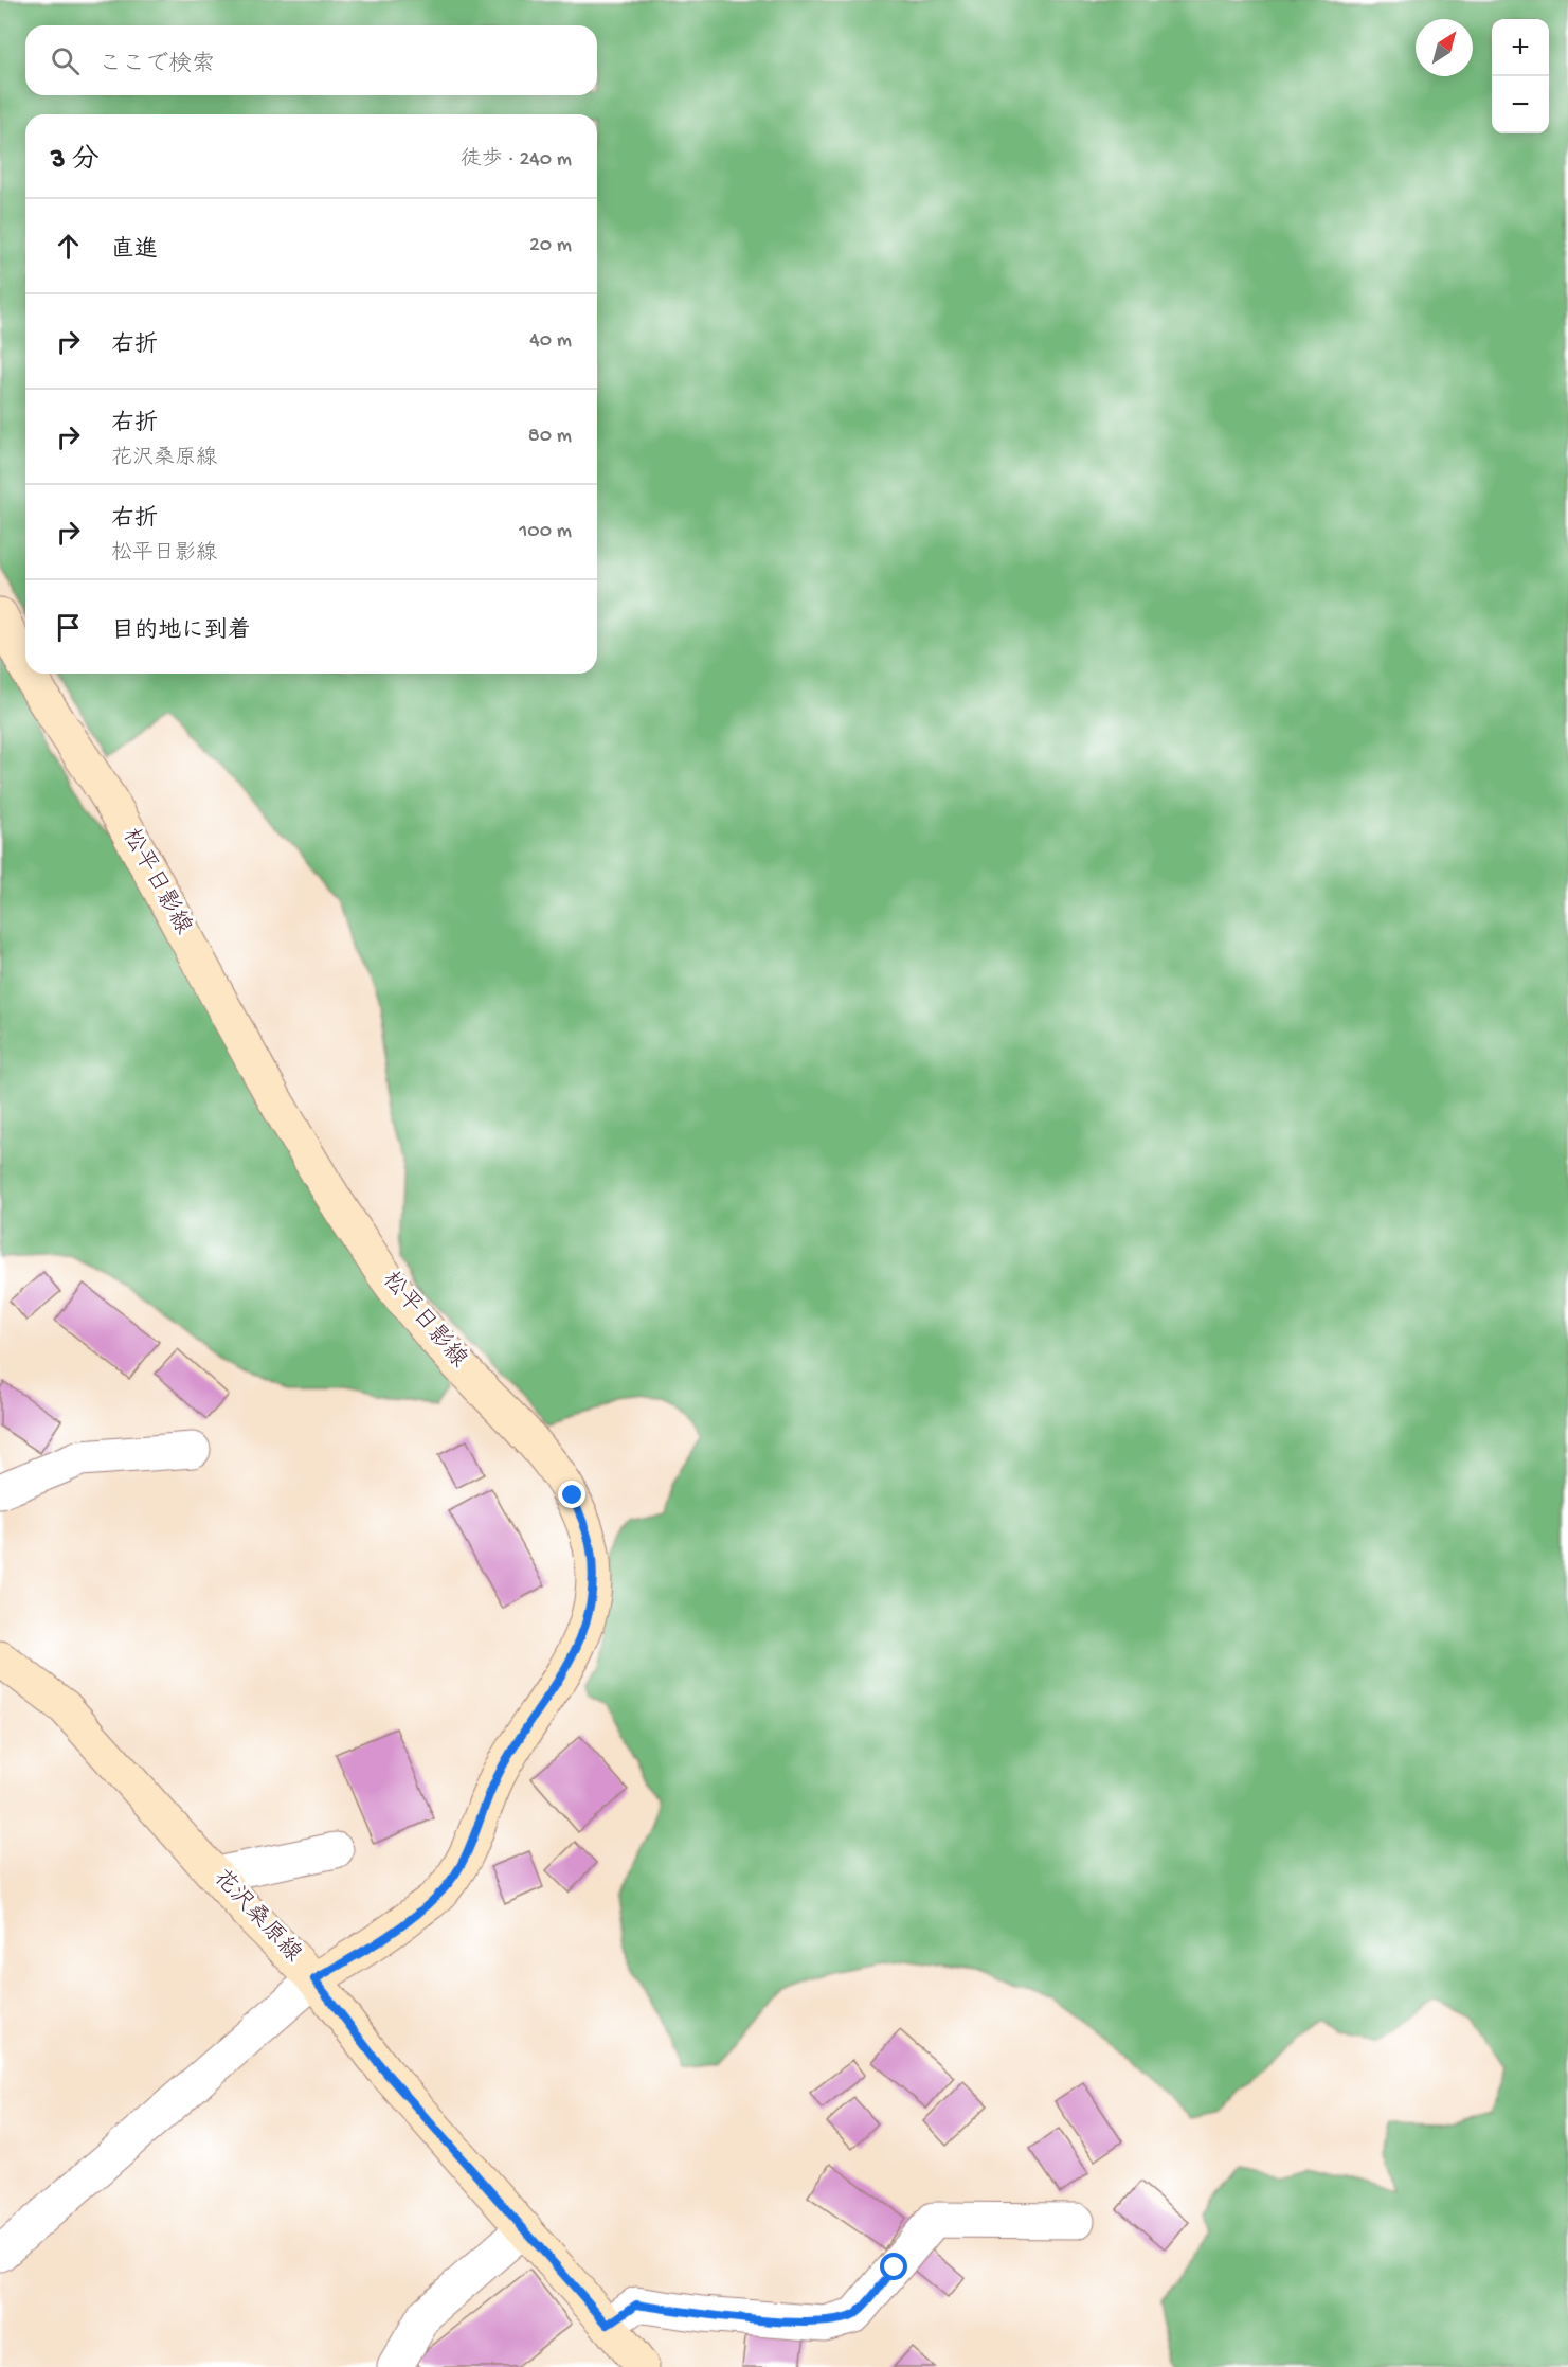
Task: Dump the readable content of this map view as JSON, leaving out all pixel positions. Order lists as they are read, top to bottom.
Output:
{
  "streets": {
    "street": ["松平日影線", "花沢桑原線"]
  },
  "crossings": [
    ["松平日影線", "花沢桑原線"]
  ],
  "north": "top right",
  "page": {
    "map_buttons": ["+", "−"],
    "search": "ここで検索",
    "heading": ["3 分", "徒歩 · 240 m"],
    "list": [
      ["直進", "20 m"],
      ["右折", "40 m"],
      ["右折", "花沢桑原線", "80 m"],
      ["右折", "松平日影線", "100 m"],
      "目的地に到着"
    ]
  }
}
